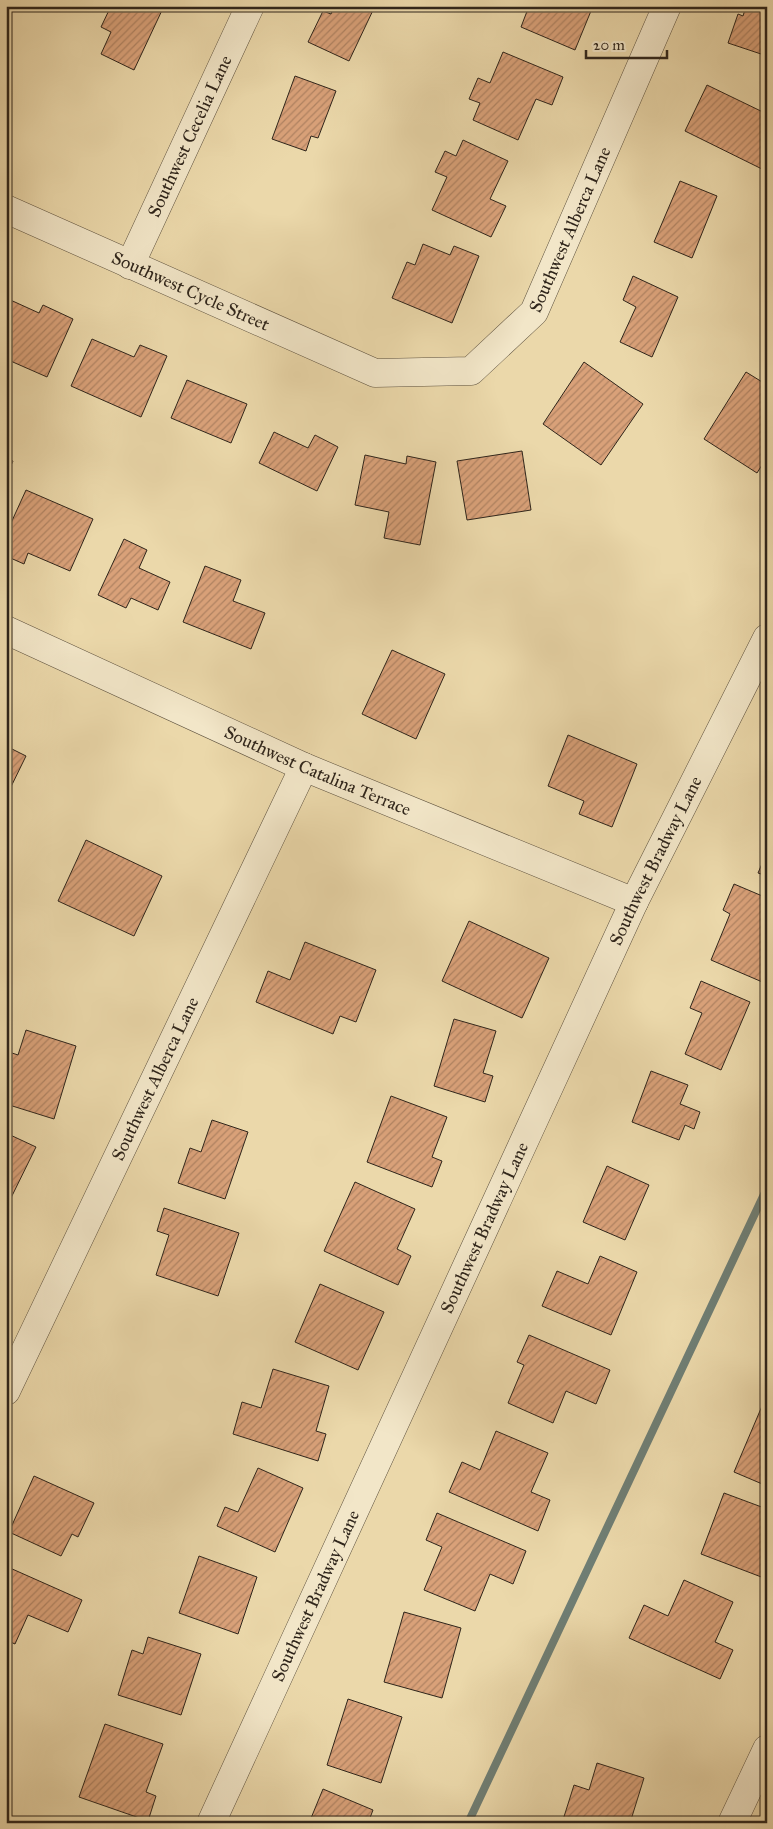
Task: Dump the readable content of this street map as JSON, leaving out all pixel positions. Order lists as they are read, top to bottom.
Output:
{
  "streets": {
    "street": [
      "Southwest Cecelia Lane",
      "Southwest Alberca Lane",
      "Southwest Cycle Street",
      "Southwest Catalina Terrace",
      "Southwest Bradway Lane"
    ]
  },
  "crossings": [
    ["Southwest Cecelia Lane", "Southwest Cycle Street"],
    ["Southwest Alberca Lane", "Southwest Cycle Street"],
    ["Southwest Alberca Lane", "Southwest Catalina Terrace"],
    ["Southwest Catalina Terrace", "Southwest Bradway Lane"]
  ],
  "scale_bar": "20 m"
}
